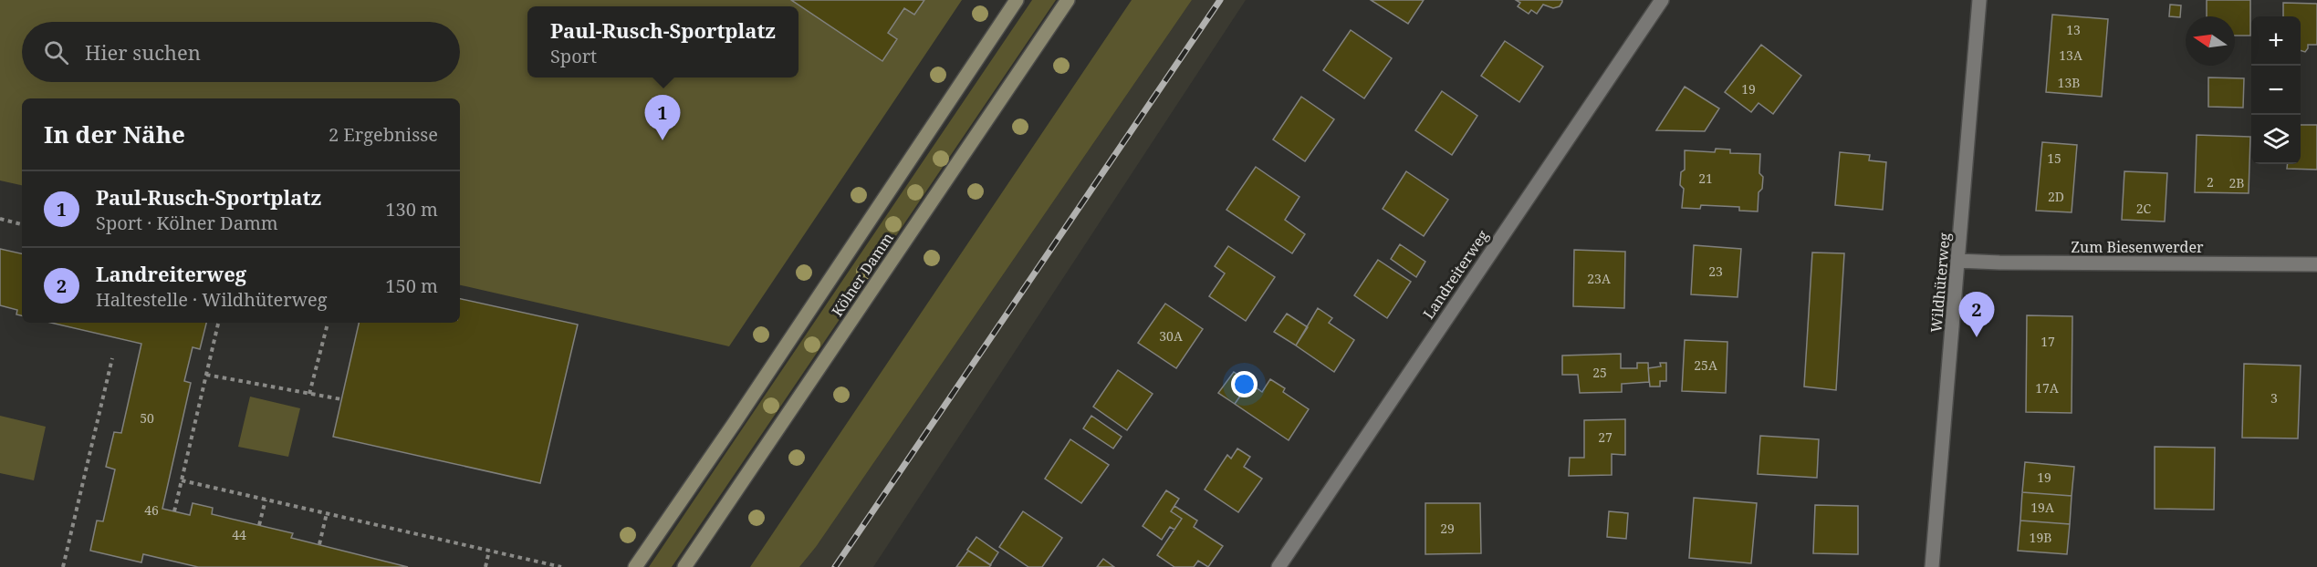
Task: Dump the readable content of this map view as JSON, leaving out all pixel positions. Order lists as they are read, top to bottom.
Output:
{
  "streets": {
    "street": [
      "Zum Biesenwerder",
      "Kölner Damm",
      "Landreiterweg",
      "Wildhüterweg"
    ]
  },
  "crossings": [
    ["Zum Biesenwerder", "Wildhüterweg"]
  ],
  "house_numbers": [
    "13",
    "13A",
    "13B",
    "19",
    "15",
    "21",
    "2",
    "2B",
    "2D",
    "2C",
    "23",
    "23A",
    "30A",
    "17",
    "25A",
    "25",
    "17A",
    "3",
    "50",
    "27",
    "19",
    "19A",
    "46",
    "29",
    "44",
    "19B"
  ],
  "north": "left",
  "page": {
    "popup": ["Paul-Rusch-Sportplatz", "Sport"],
    "map_buttons": ["+", "−"],
    "search": "Hier suchen",
    "pins": ["1", "2"],
    "heading": ["In der Nähe", "2 Ergebnisse"],
    "list": [
      {
        "mark": "1",
        "name": "Paul-Rusch-Sportplatz",
        "note": "Sport · Kölner Damm",
        "value": "130 m"
      },
      {
        "mark": "2",
        "name": "Landreiterweg",
        "note": "Haltestelle · Wildhüterweg",
        "value": "150 m"
      }
    ]
  }
}
